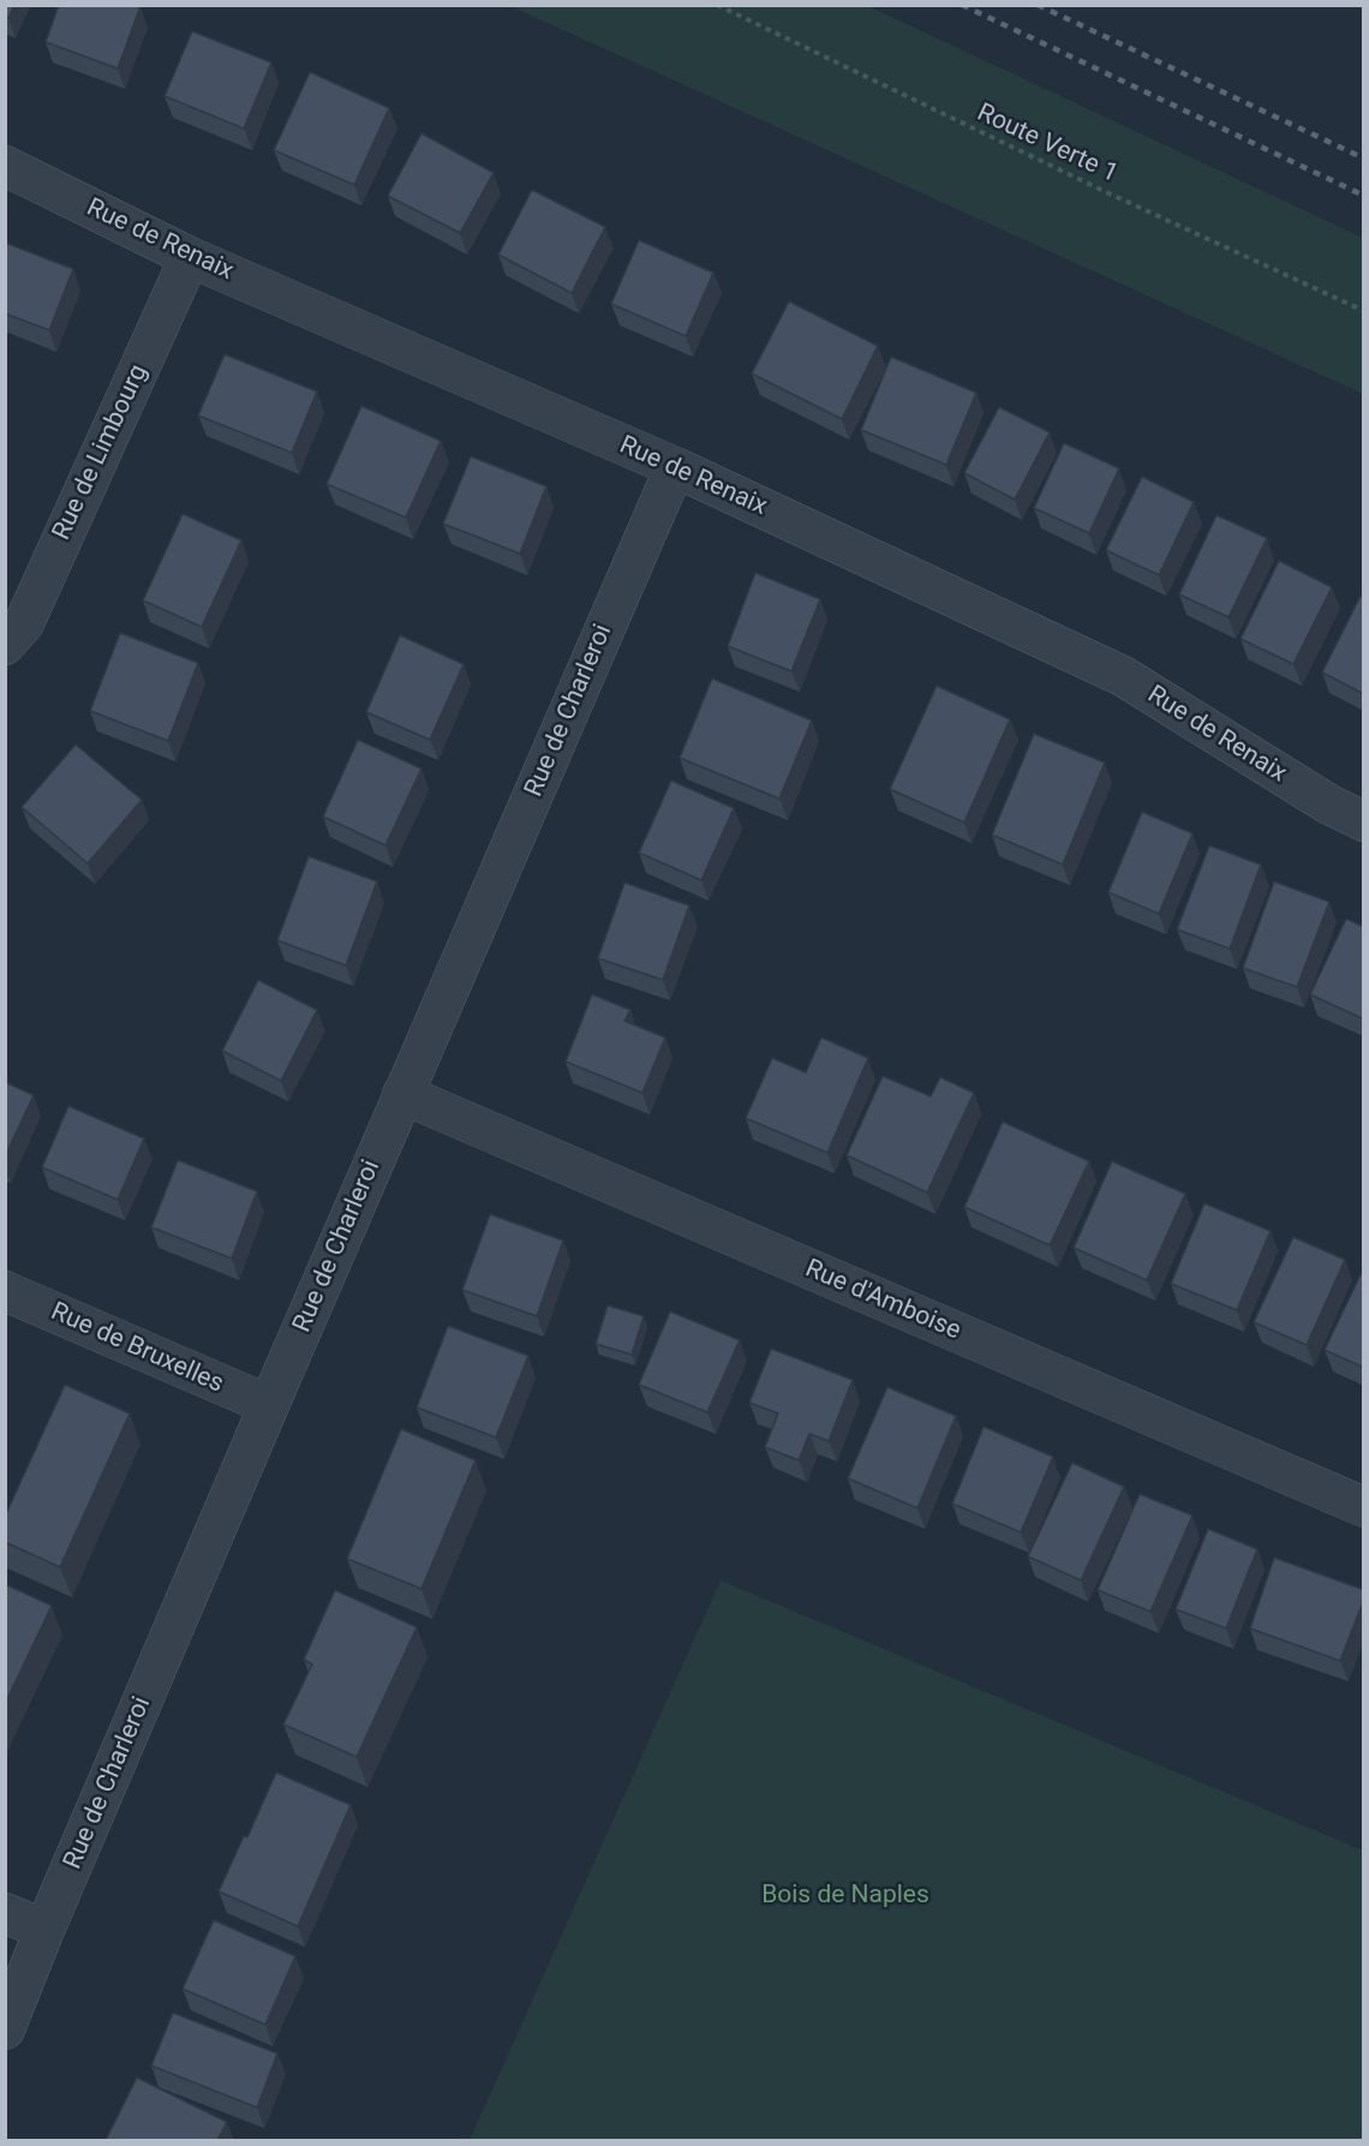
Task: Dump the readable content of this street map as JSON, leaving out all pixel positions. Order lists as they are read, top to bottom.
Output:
{
  "streets": {
    "street": [
      "Rue de Renaix",
      "Rue de Limbourg",
      "Rue de Charleroi",
      "Rue d'Amboise",
      "Rue de Bruxelles"
    ],
    "path": ["Route Verte 1"]
  },
  "crossings": [
    ["Rue de Renaix", "Rue de Limbourg"],
    ["Rue de Renaix", "Rue de Charleroi"],
    ["Rue de Charleroi", "Rue d'Amboise"],
    ["Rue de Charleroi", "Rue de Bruxelles"]
  ],
  "parks": ["Bois de Naples"]
}
